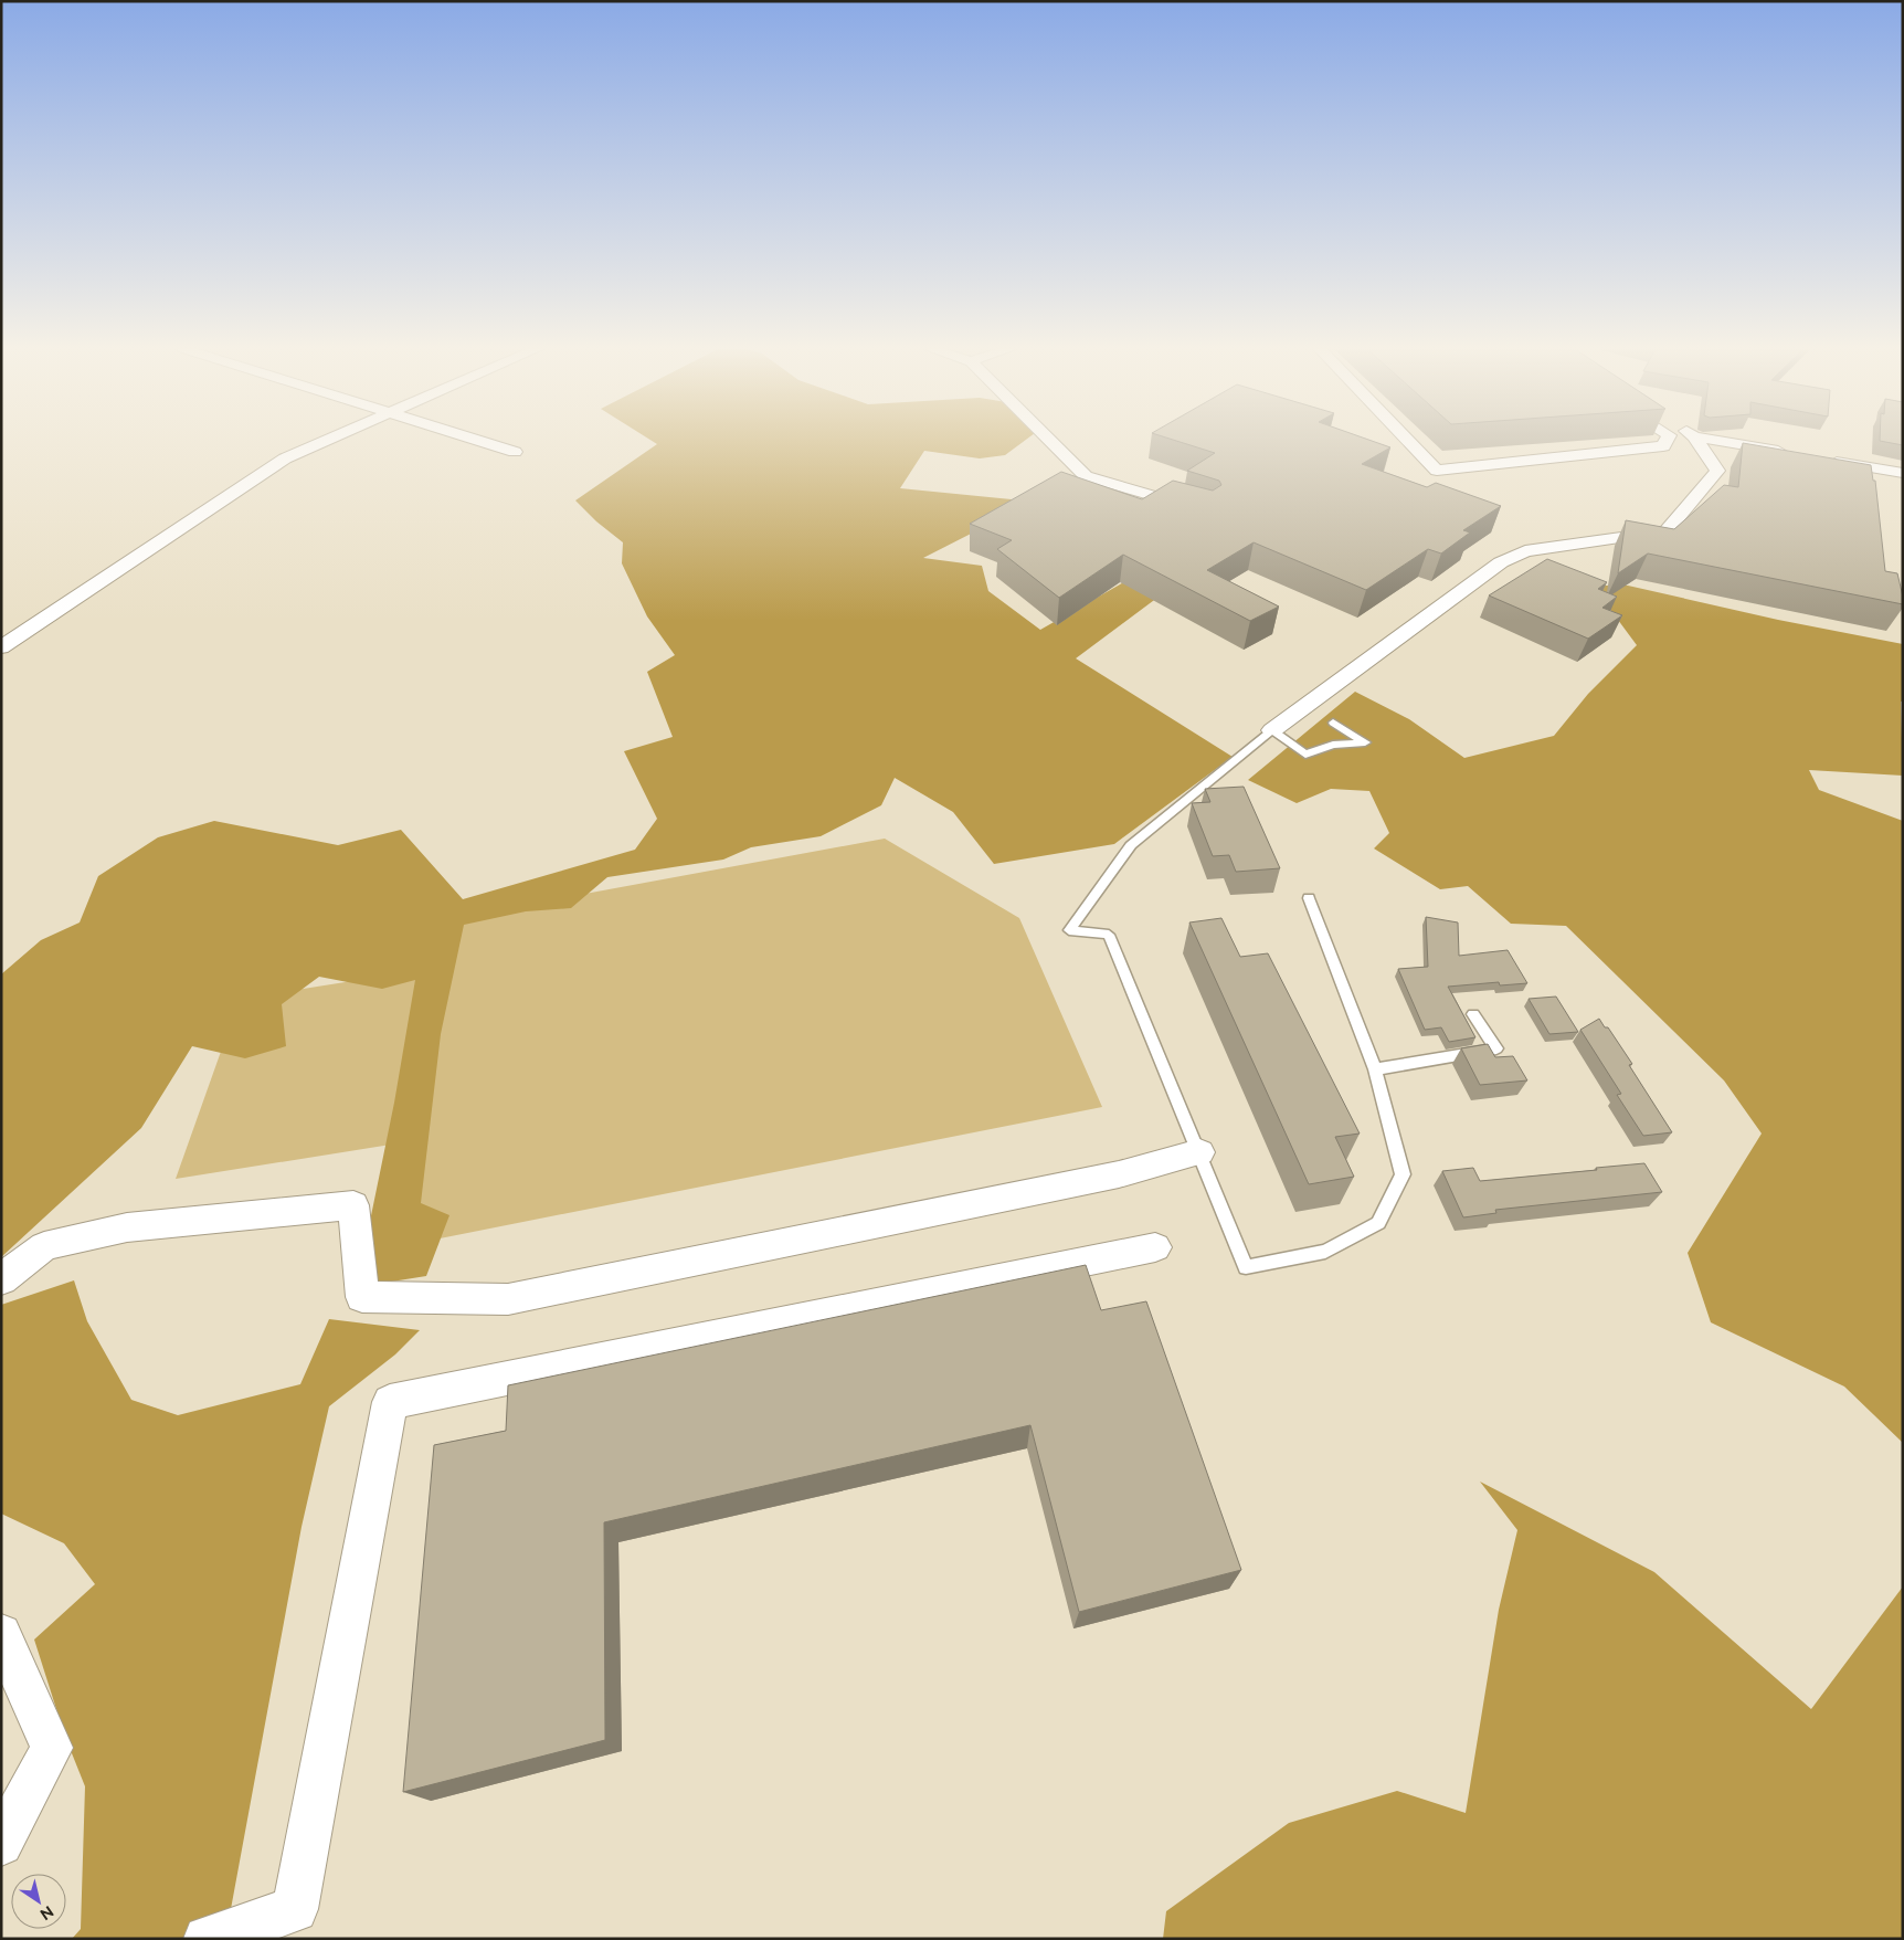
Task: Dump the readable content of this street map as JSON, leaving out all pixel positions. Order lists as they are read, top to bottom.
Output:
{
  "north": "bottom right"
}
